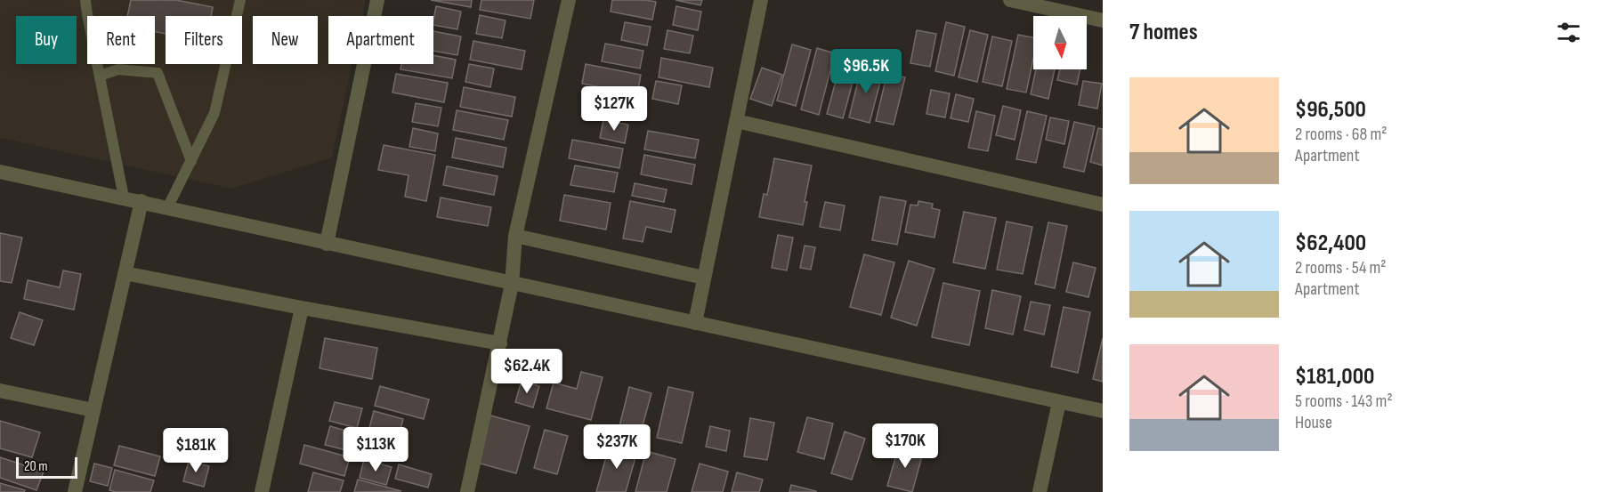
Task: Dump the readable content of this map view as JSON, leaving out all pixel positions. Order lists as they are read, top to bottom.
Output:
{
  "scale_bar": "20 m",
  "north": "bottom",
  "page": {
    "heading": "7 homes",
    "chip": [
      "Buy",
      "Rent",
      "Filters",
      "New",
      "Apartment"
    ],
    "price": [
      "$96.5K",
      "$127K",
      "$62.4K",
      "$170K",
      "$237K",
      "$113K",
      "$181K"
    ],
    "list": [
      {
        "name": "$96,500",
        "note": "2 rooms · 68 m² · Apartment"
      },
      {
        "name": "$62,400",
        "note": "2 rooms · 54 m² · Apartment"
      },
      {
        "name": "$181,000",
        "note": "5 rooms · 143 m² · House"
      }
    ],
    "scale": "20 m"
  }
}
